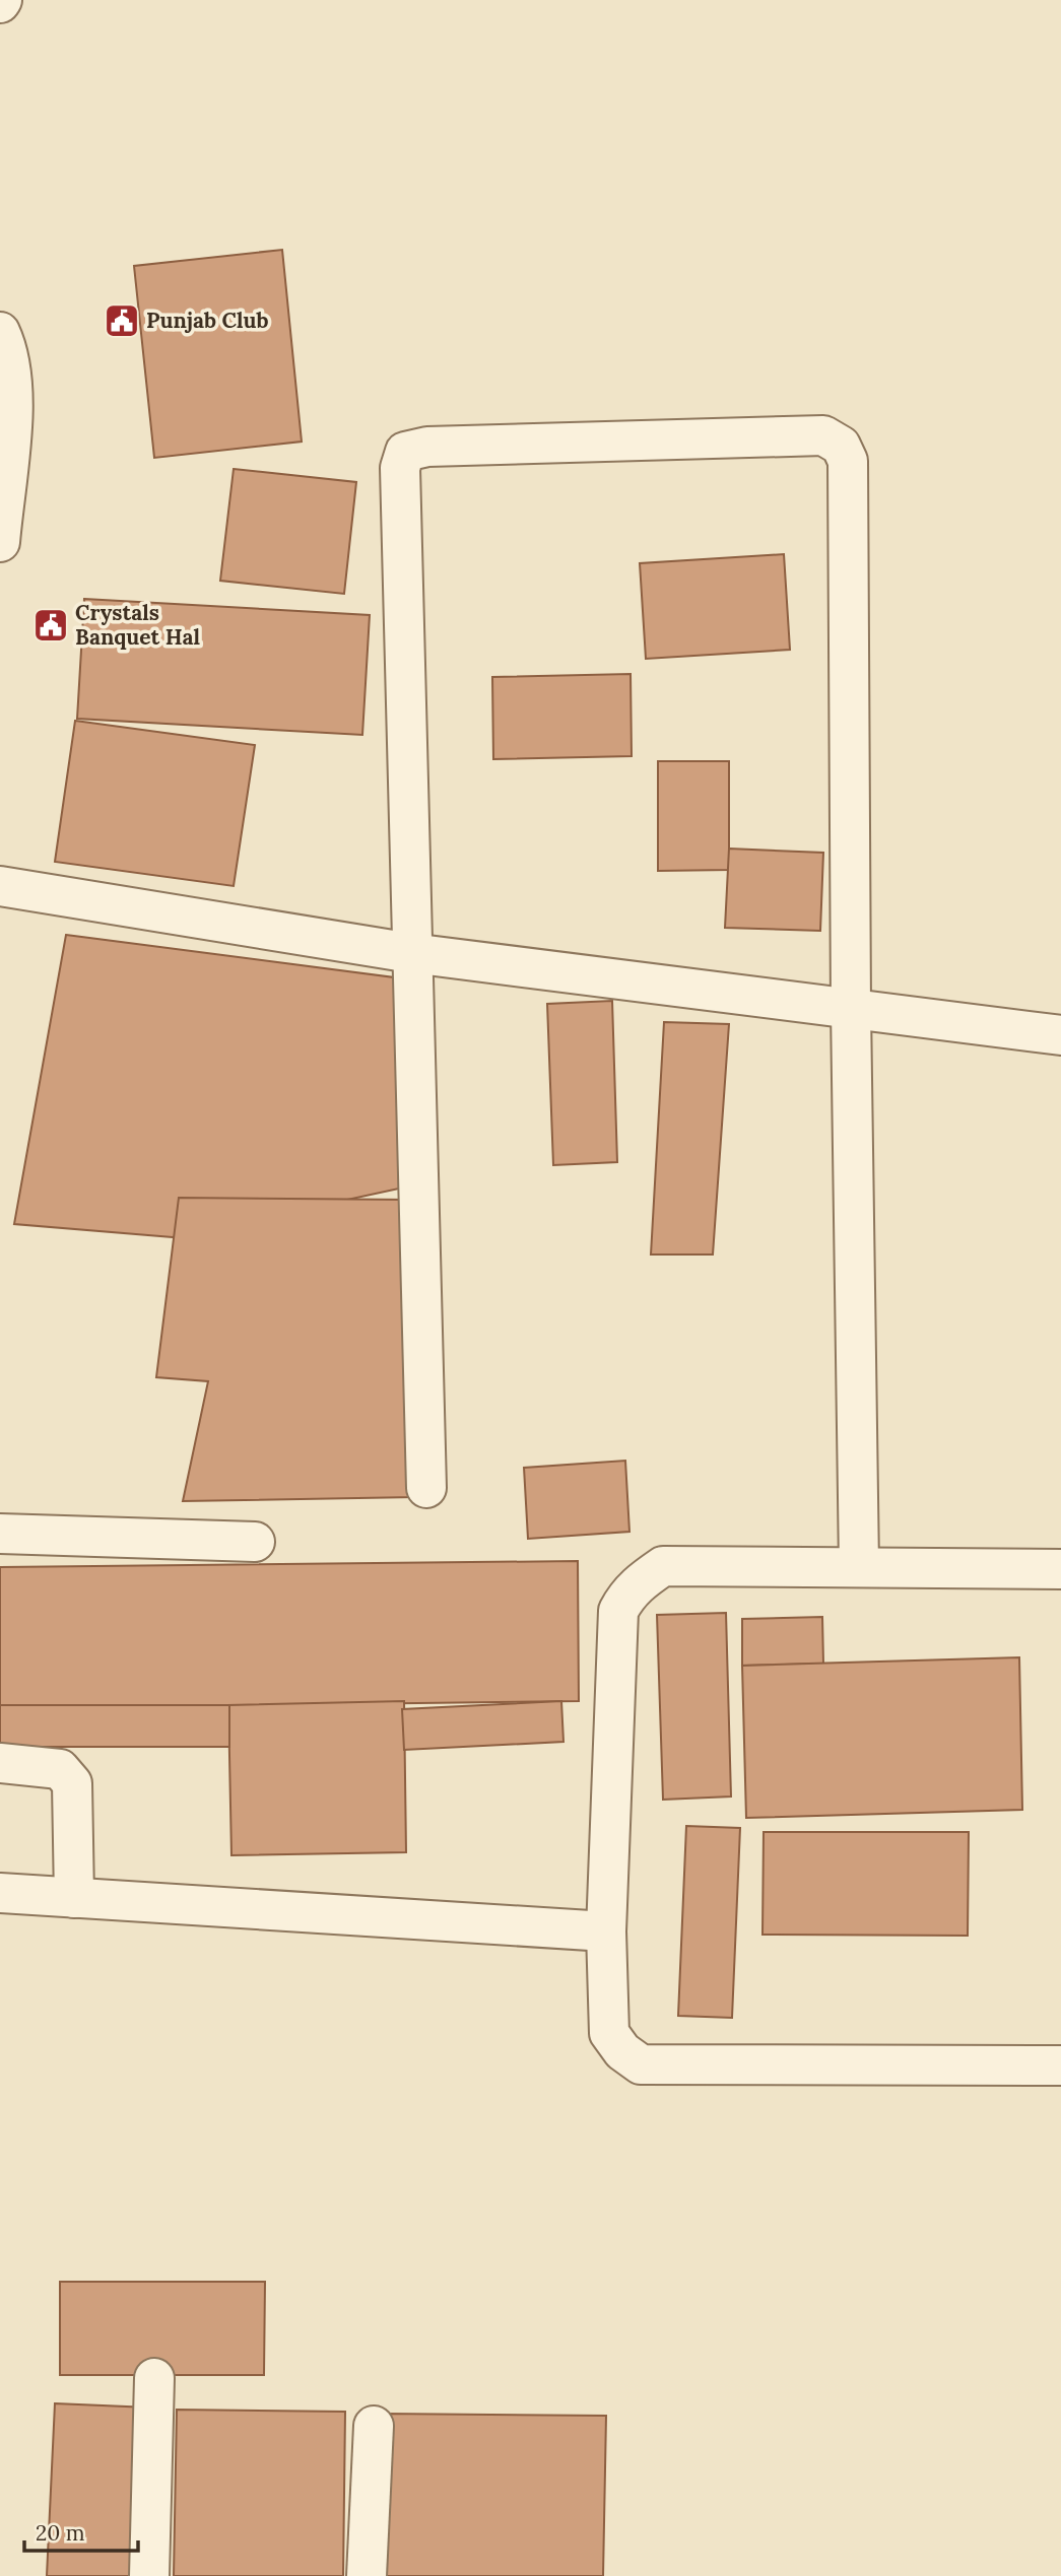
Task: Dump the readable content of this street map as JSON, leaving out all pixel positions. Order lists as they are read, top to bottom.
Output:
{
  "places": {
    "public building": ["Punjab Club", "Crystals Banquet Hal"]
  },
  "scale_bar": "20 m"
}
